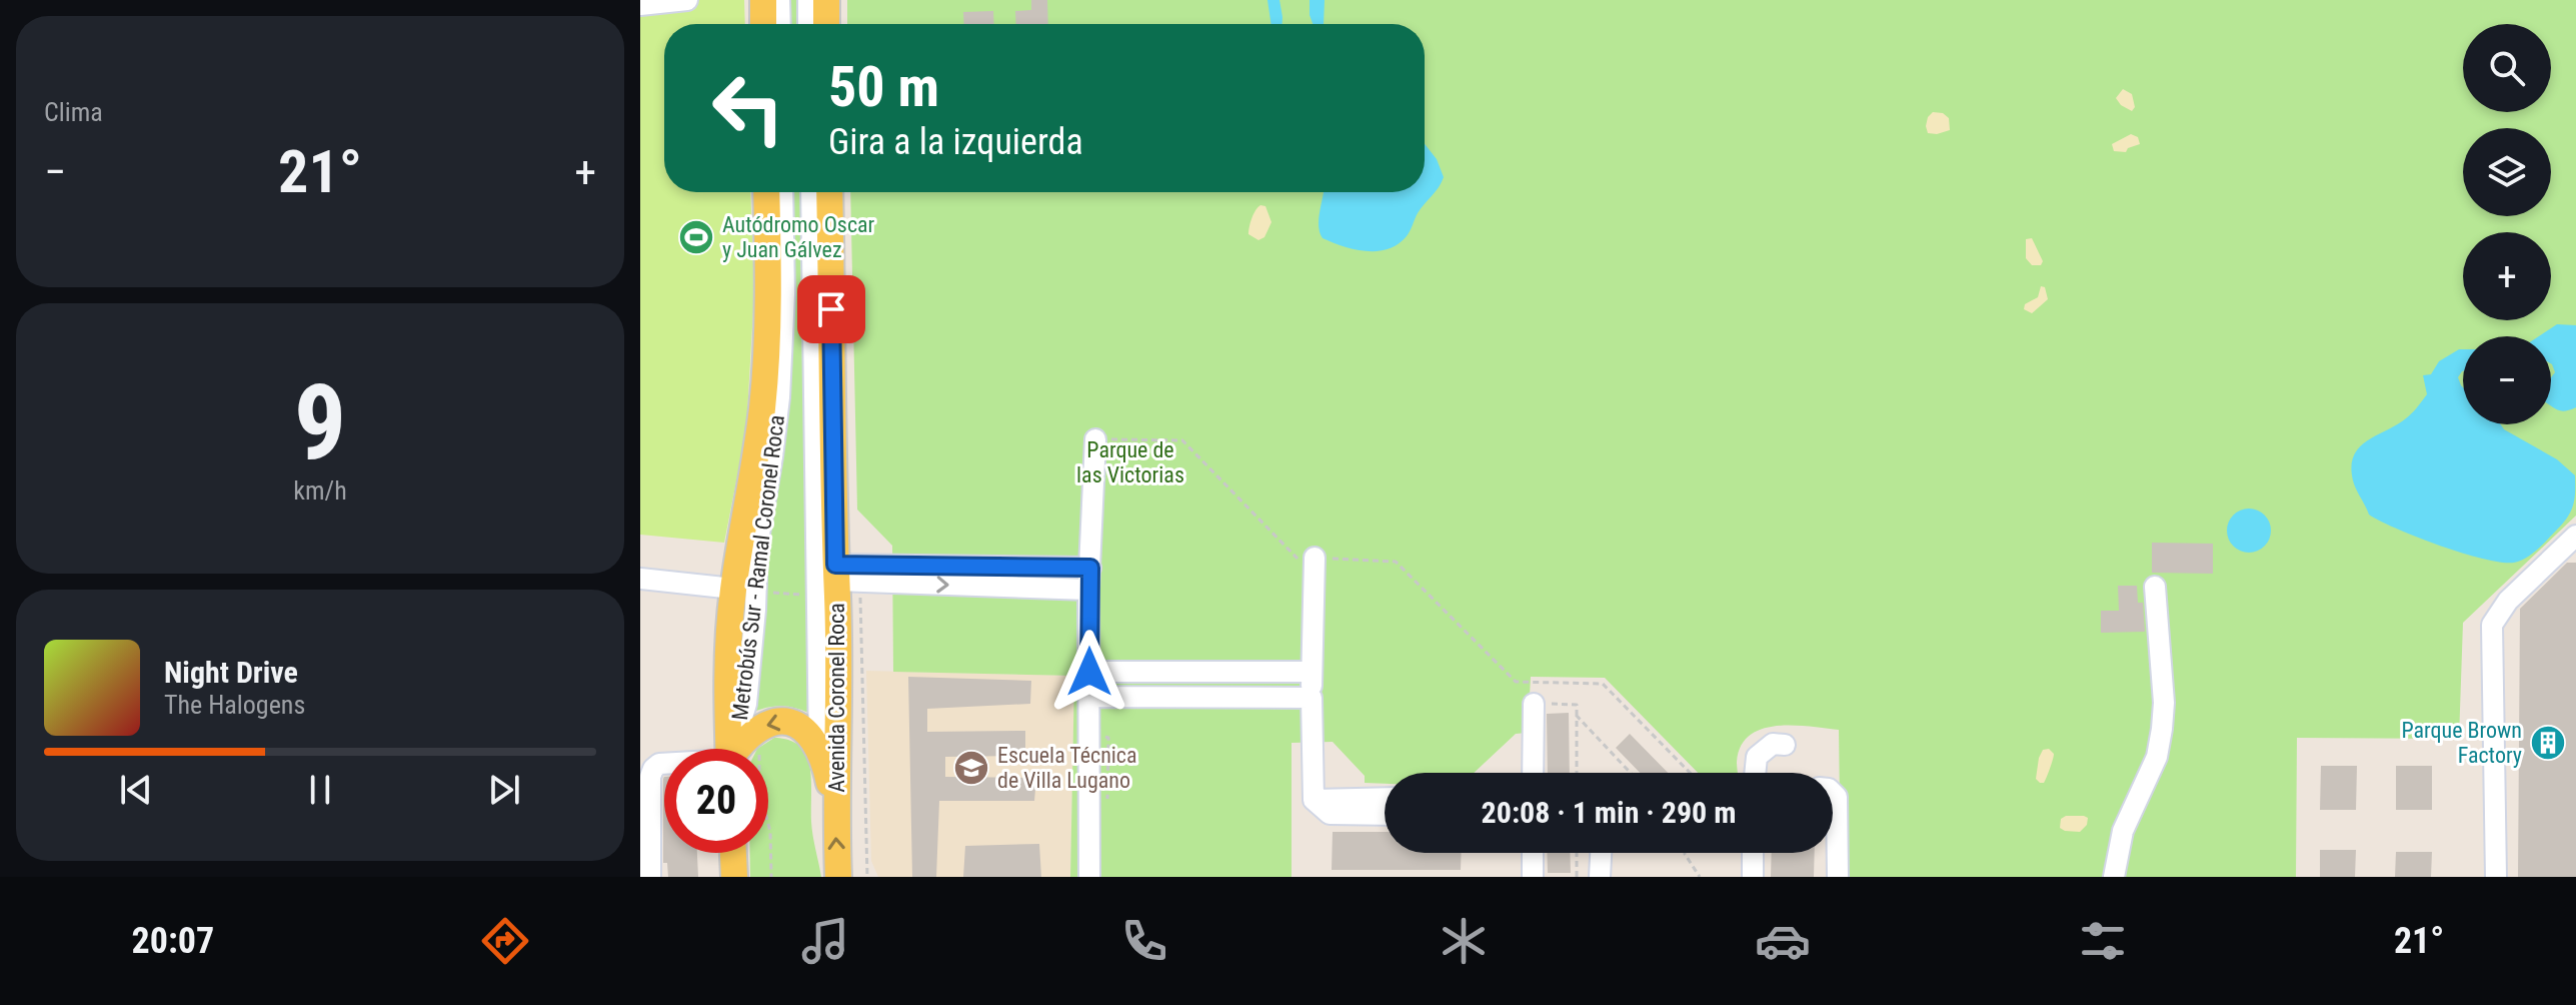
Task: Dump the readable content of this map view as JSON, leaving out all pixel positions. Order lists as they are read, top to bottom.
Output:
{
  "streets": {
    "main road": ["Avenida Coronel Roca"],
    "lane": ["Metrobús Sur - Ramal Coronel Roca"]
  },
  "crossings": [
    ["Metrobús Sur - Ramal Coronel Roca", "Avenida Coronel Roca"]
  ],
  "parks": ["Parque de las Victorias"],
  "places": {
    "sports": ["Autódromo Oscar y Juan Gálvez"],
    "building": ["Parque Brown Factory"],
    "school or university": ["Escuela Técnica de Villa Lugano"]
  },
  "page": {
    "tile": [
      "Clima",
      ["9", "km/h"]
    ],
    "map_buttons": ["+", "−"],
    "turn": ["50 m", "Gira a la izquierda"],
    "heat": ["−", "21°", "+"],
    "song": ["Night Drive", "The Halogens"],
    "limit": "20",
    "trip": "20:08 · 1 min · 290 m",
    "tabs": ["20:07", "21°"]
  }
}
